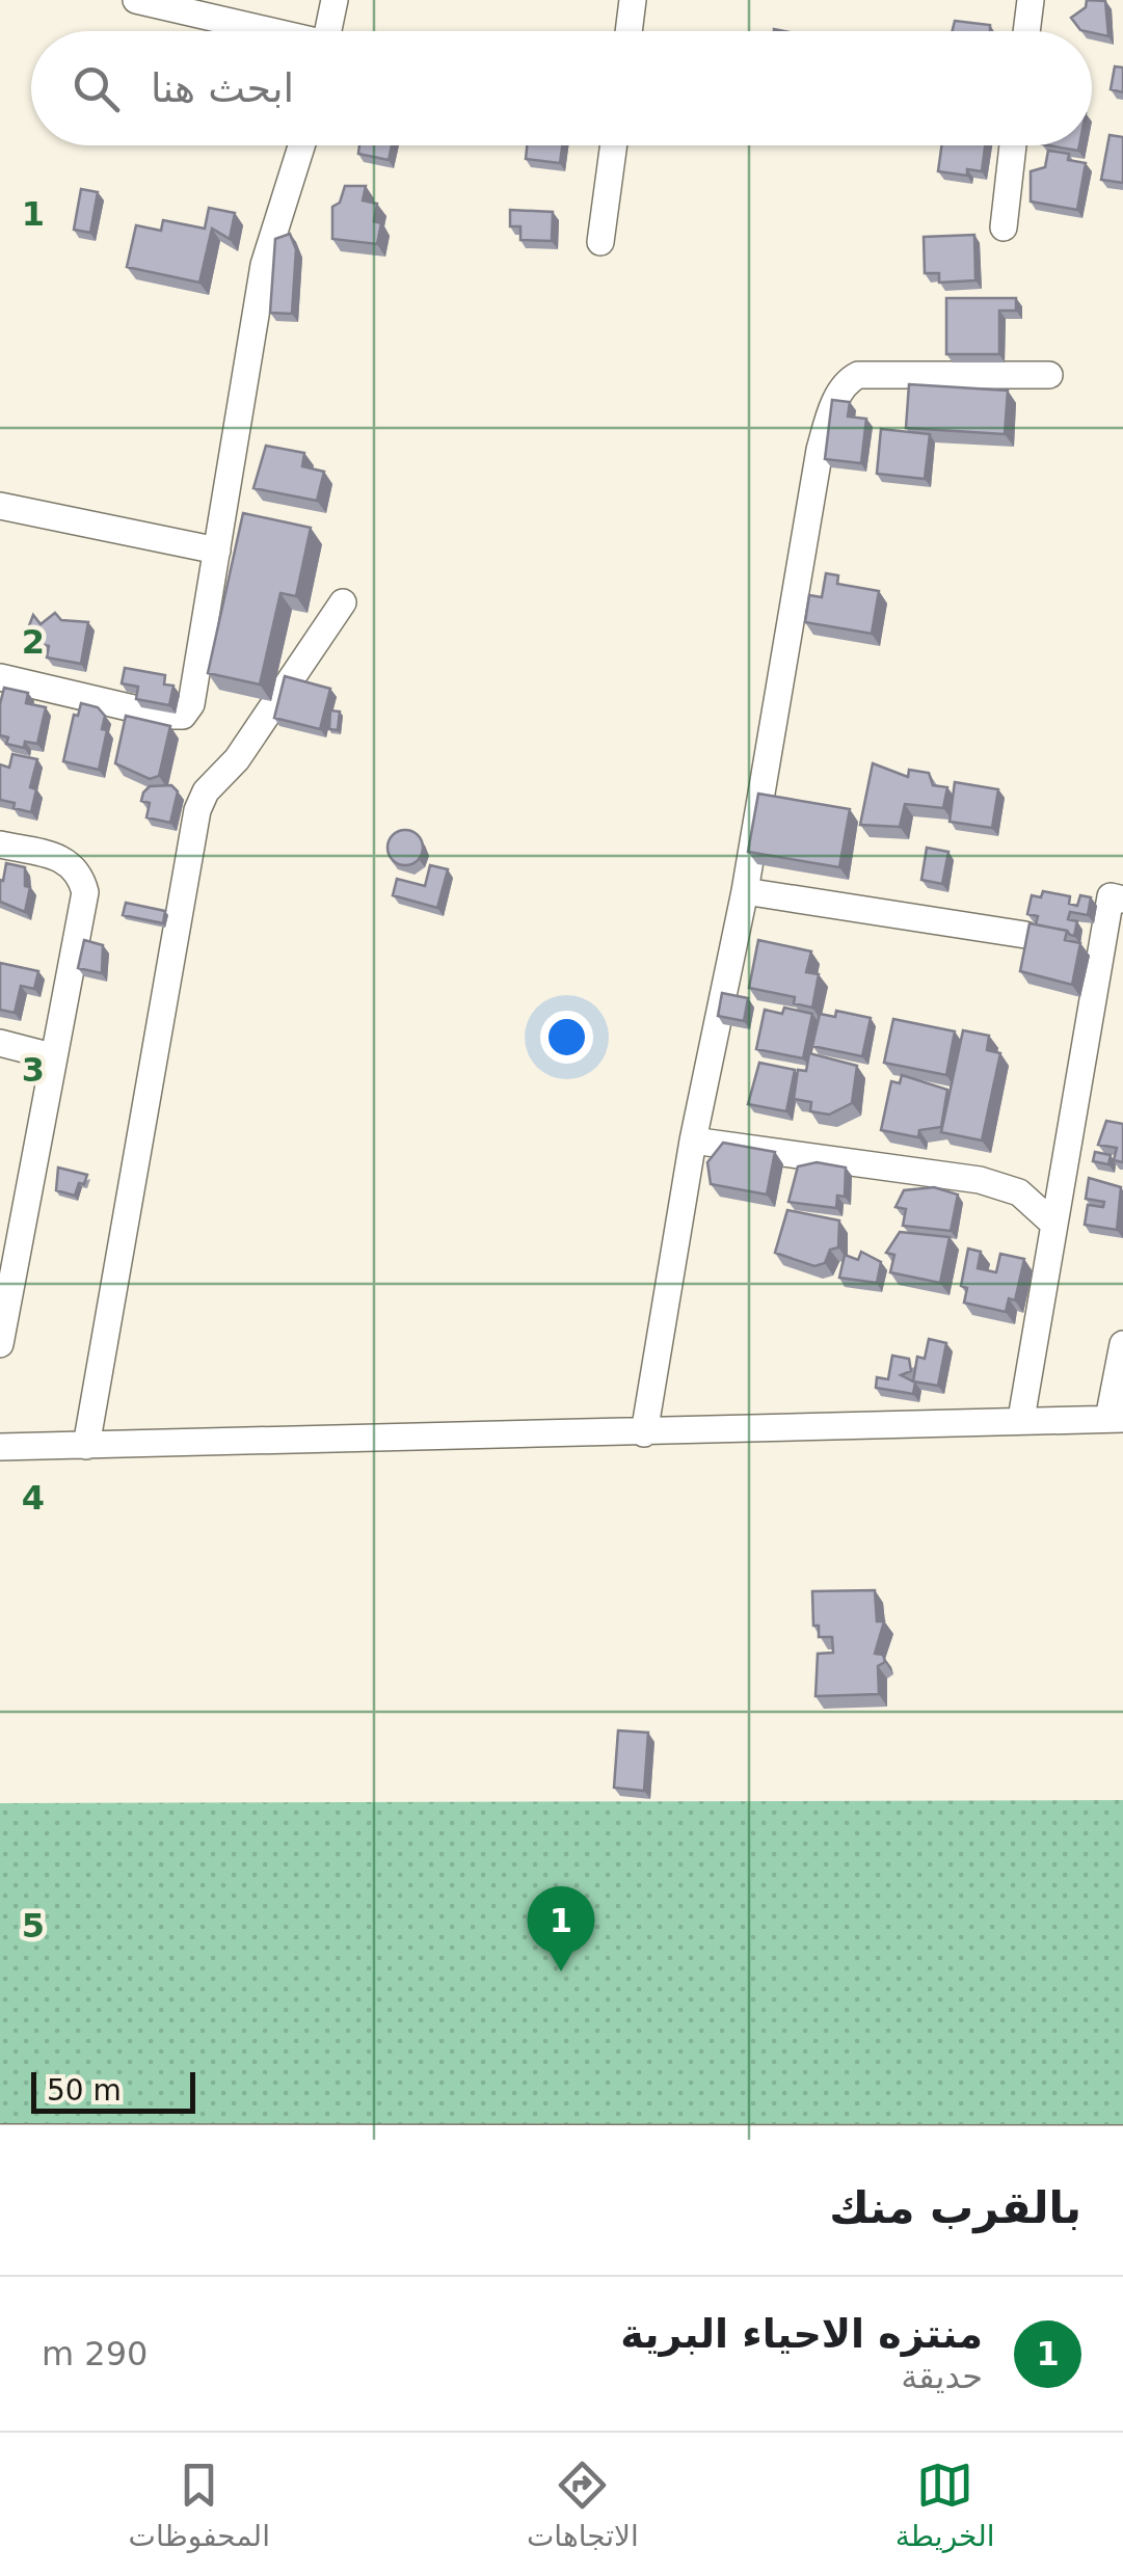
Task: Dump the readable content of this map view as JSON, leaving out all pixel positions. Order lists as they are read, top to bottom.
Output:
{
  "scale_bar": "50 m",
  "page": {
    "search": "ابحث هنا",
    "pins": "1",
    "scale": "50 m",
    "heading": "بالقرب منك",
    "list": [
      {
        "mark": "1",
        "name": "منتزه الاحياء البرية",
        "note": "حديقة",
        "value": "290 m"
      }
    ],
    "nav": ["الخريطة", "الاتجاهات", "المحفوظات"]
  },
  "grid": {
    "rows": [
      "1",
      "2",
      "3",
      "4",
      "5"
    ]
  }
}
